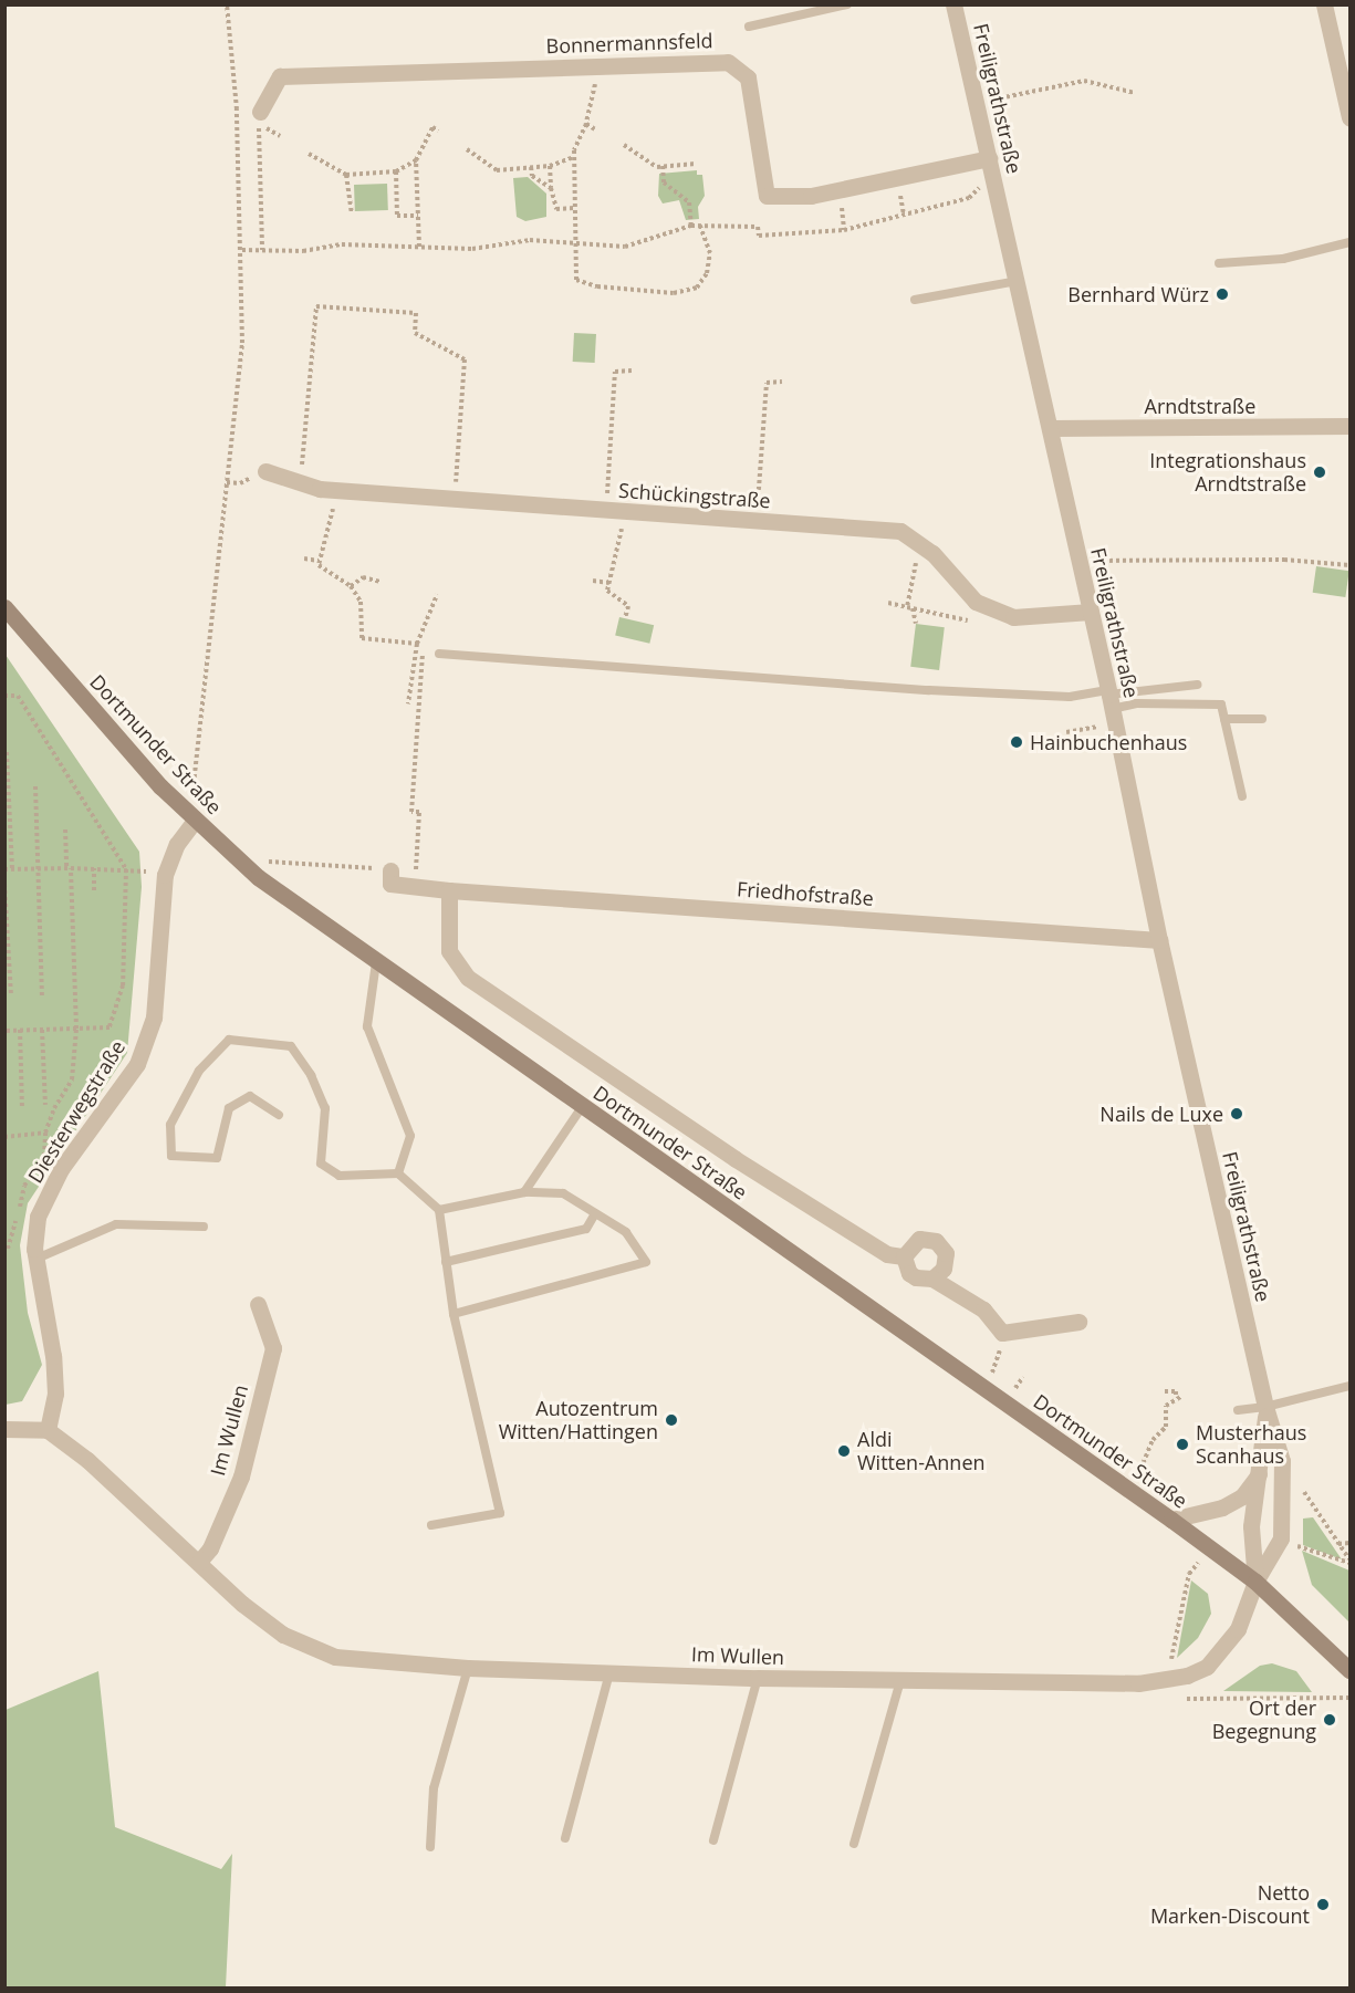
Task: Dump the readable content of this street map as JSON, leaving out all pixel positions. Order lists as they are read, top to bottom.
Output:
{
  "streets": {
    "main road": ["Dortmunder Straße"],
    "street": [
      "Bonnermannsfeld",
      "Freiligrathstraße",
      "Arndtstraße",
      "Schückingstraße",
      "Friedhofstraße",
      "Diesterwegstraße",
      "Im Wullen"
    ]
  },
  "crossings": [
    ["Bonnermannsfeld", "Freiligrathstraße"],
    ["Freiligrathstraße", "Arndtstraße"],
    ["Freiligrathstraße", "Schückingstraße"],
    ["Freiligrathstraße", "Dortmunder Straße"],
    ["Freiligrathstraße", "Friedhofstraße"],
    ["Freiligrathstraße", "Im Wullen"],
    ["Dortmunder Straße", "Diesterwegstraße"],
    ["Dortmunder Straße", "Im Wullen"],
    ["Diesterwegstraße", "Im Wullen"]
  ],
  "places": [
    "Bernhard Würz",
    "Integrationshaus Arndtstraße",
    "Hainbuchenhaus",
    "Nails de Luxe",
    "Autozentrum Witten/Hattingen",
    "Musterhaus Scanhaus",
    "Aldi Witten-Annen",
    "Ort der Begegnung",
    "Netto Marken-Discount"
  ]
}
